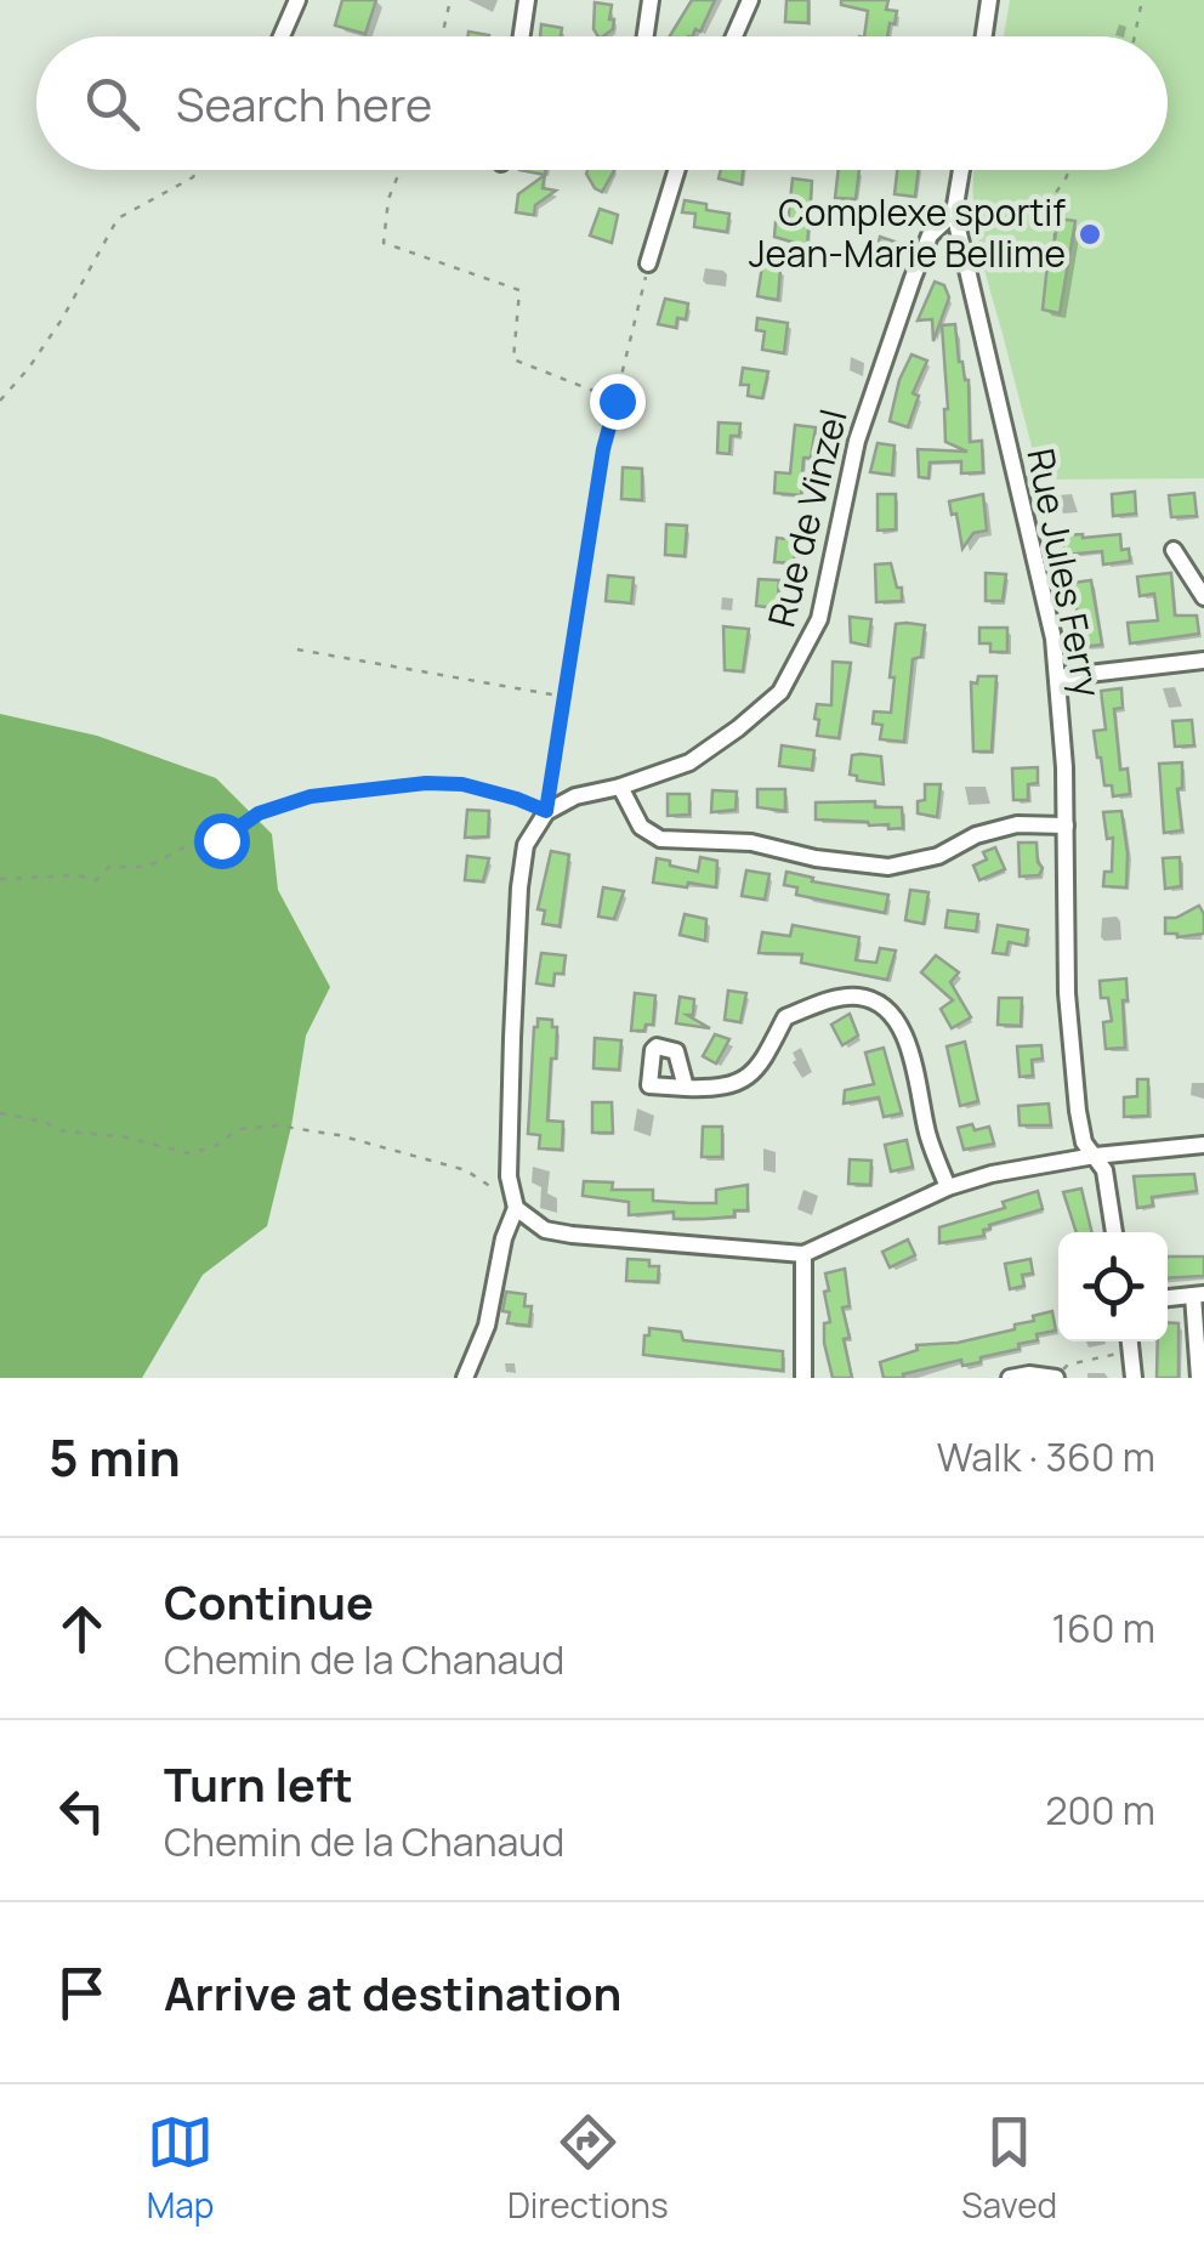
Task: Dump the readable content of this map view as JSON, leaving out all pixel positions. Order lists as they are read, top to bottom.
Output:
{
  "streets": {
    "street": ["Rue de Vinzel", "Rue Jules Ferry"]
  },
  "crossings": [
    ["Rue de Vinzel", "Rue Jules Ferry"]
  ],
  "places": ["Complexe sportif Jean-Marie Bellime"],
  "page": {
    "search": "Search here",
    "heading": ["5 min", "Walk · 360 m"],
    "list": [
      ["Continue", "Chemin de la Chanaud", "160 m"],
      ["Turn left", "Chemin de la Chanaud", "200 m"],
      "Arrive at destination"
    ],
    "nav": ["Map", "Directions", "Saved"]
  }
}
